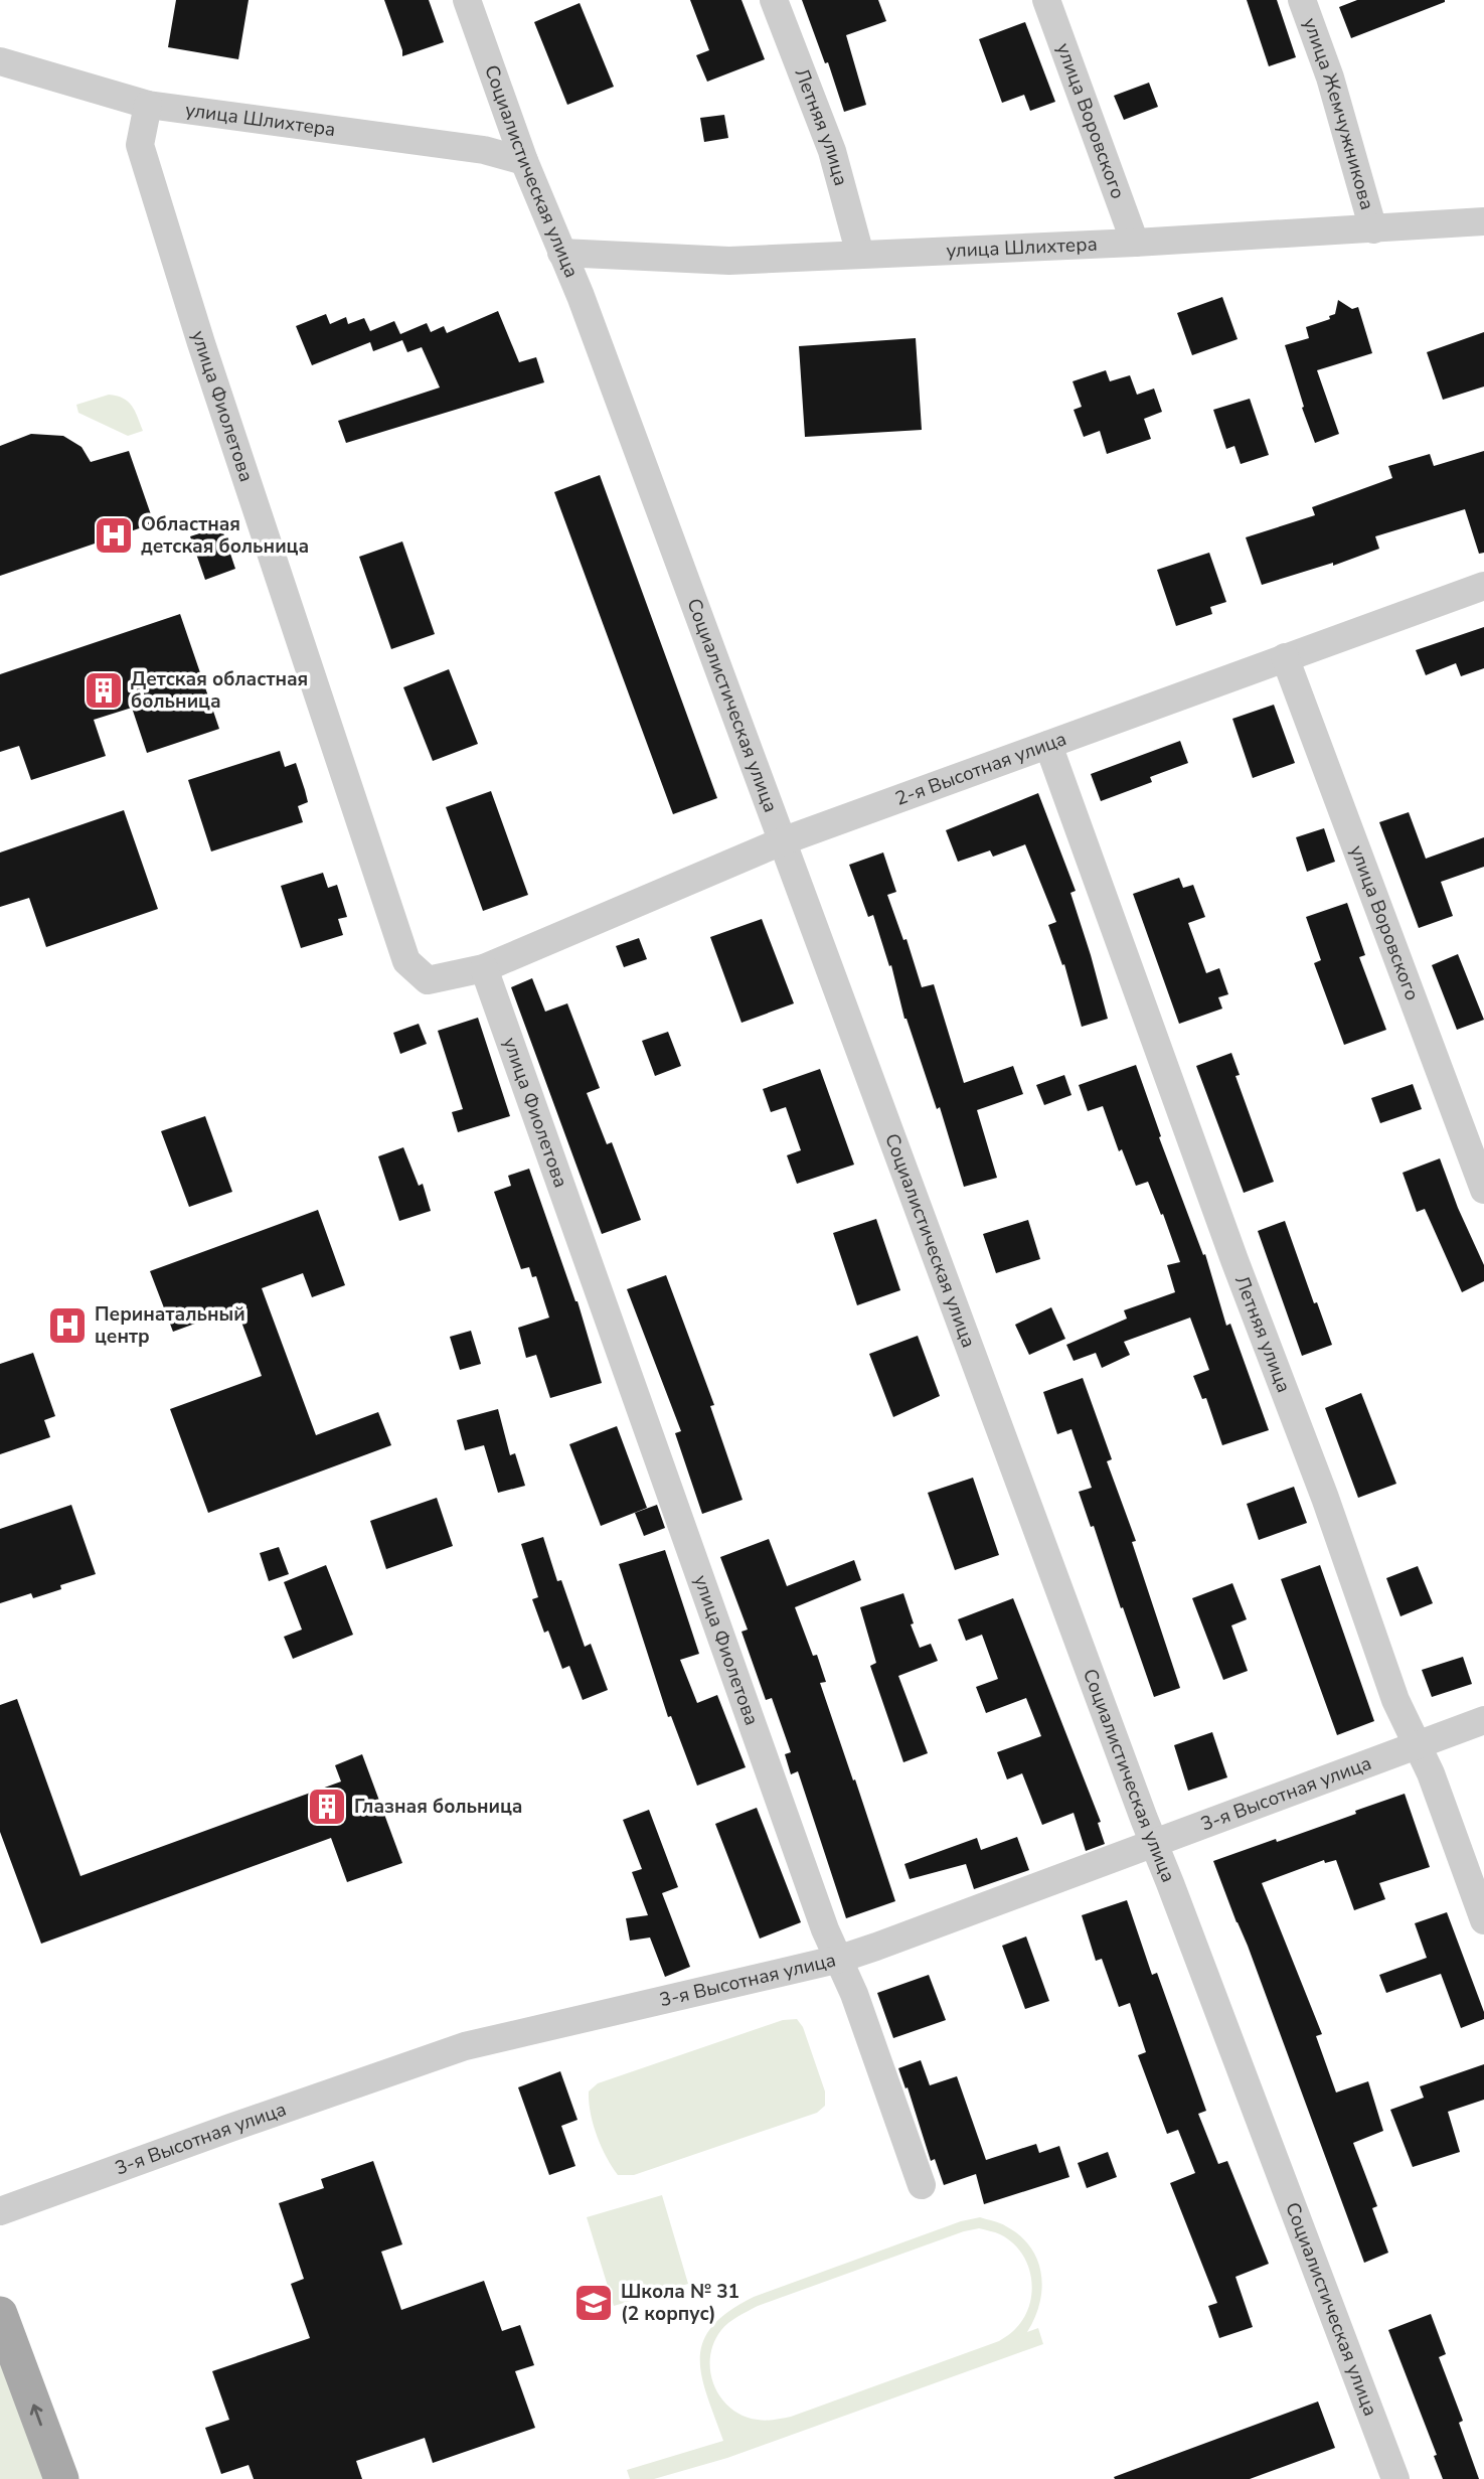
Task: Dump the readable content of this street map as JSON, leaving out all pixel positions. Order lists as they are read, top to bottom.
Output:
{
  "streets": {
    "street": [
      "улица Жемчужникова",
      "улица Шлихтера",
      "улица Воровского",
      "Летняя улица",
      "Социалистическая улица",
      "улица Фиолетова",
      "2-я Высотная улица",
      "3-я Высотная улица"
    ]
  },
  "crossings": [
    ["улица Жемчужникова", "улица Шлихтера"],
    ["улица Шлихтера", "улица Воровского"],
    ["улица Шлихтера", "Летняя улица"],
    ["улица Шлихтера", "Социалистическая улица"],
    ["улица Шлихтера", "улица Фиолетова"],
    ["улица Воровского", "2-я Высотная улица"],
    ["Летняя улица", "2-я Высотная улица"],
    ["Летняя улица", "3-я Высотная улица"],
    ["Социалистическая улица", "2-я Высотная улица"],
    ["Социалистическая улица", "3-я Высотная улица"],
    ["улица Фиолетова", "2-я Высотная улица"],
    ["улица Фиолетова", "3-я Высотная улица"]
  ],
  "places": {
    "hospital": ["Областная детская больница", "Перинатальный центр"],
    "building": ["Детская областная больница", "Глазная больница"],
    "school or university": ["Школа № 31 (2 корпус)"]
  }
}
